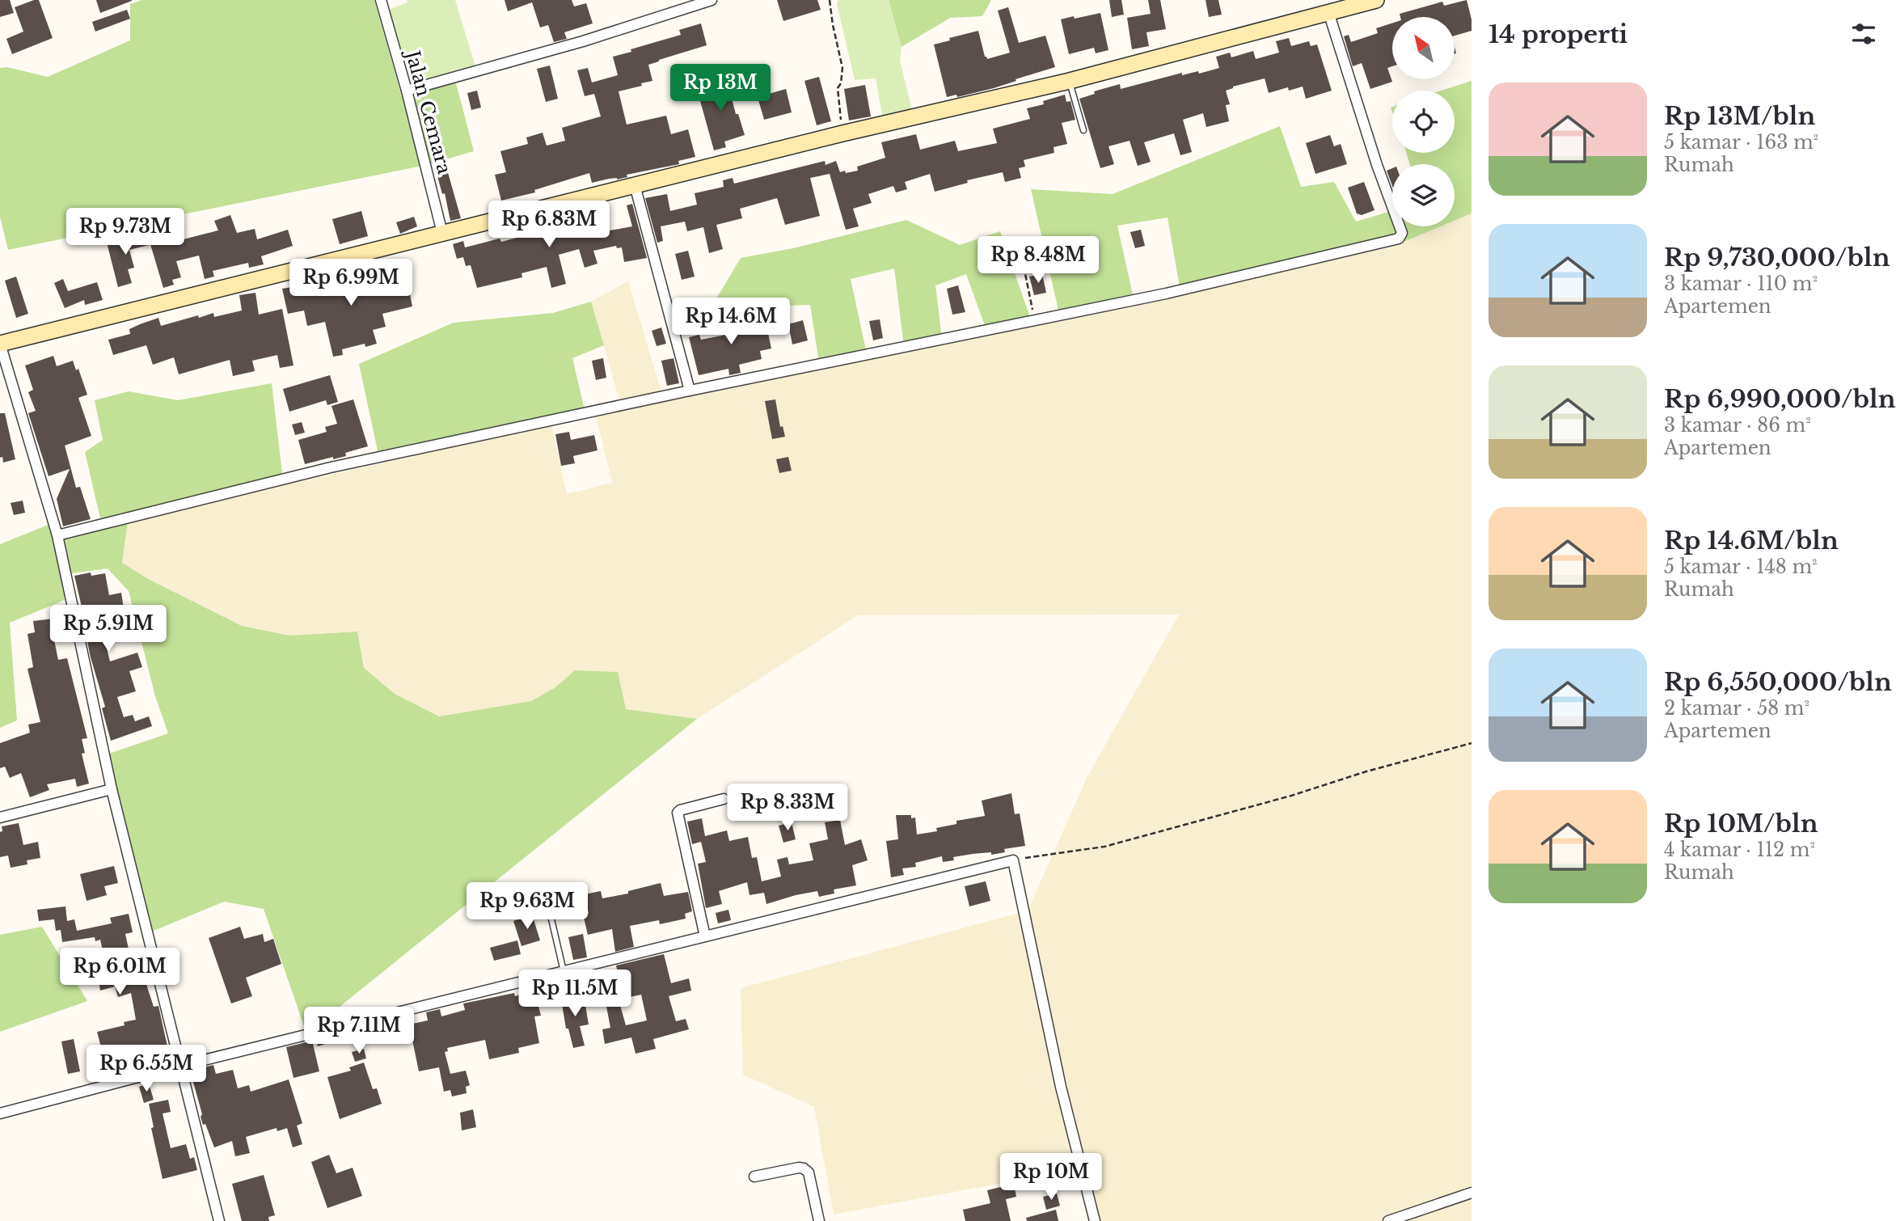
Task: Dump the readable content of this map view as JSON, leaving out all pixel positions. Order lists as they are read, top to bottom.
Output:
{
  "streets": {
    "street": ["Jalan Cemara"]
  },
  "north": "top left",
  "page": {
    "heading": "14 properti",
    "price": [
      "Rp 13M",
      "Rp 6.83M",
      "Rp 9.73M",
      "Rp 8.48M",
      "Rp 6.99M",
      "Rp 14.6M",
      "Rp 5.91M",
      "Rp 8.33M",
      "Rp 9.63M",
      "Rp 6.01M",
      "Rp 11.5M",
      "Rp 7.11M",
      "Rp 6.55M",
      "Rp 10M"
    ],
    "list": [
      {
        "name": "Rp 13M/bln",
        "note": "5 kamar · 163 m² · Rumah"
      },
      {
        "name": "Rp 9,730,000/bln",
        "note": "3 kamar · 110 m² · Apartemen"
      },
      {
        "name": "Rp 6,990,000/bln",
        "note": "3 kamar · 86 m² · Apartemen"
      },
      {
        "name": "Rp 14.6M/bln",
        "note": "5 kamar · 148 m² · Rumah"
      },
      {
        "name": "Rp 6,550,000/bln",
        "note": "2 kamar · 58 m² · Apartemen"
      },
      {
        "name": "Rp 10M/bln",
        "note": "4 kamar · 112 m² · Rumah"
      }
    ]
  }
}
